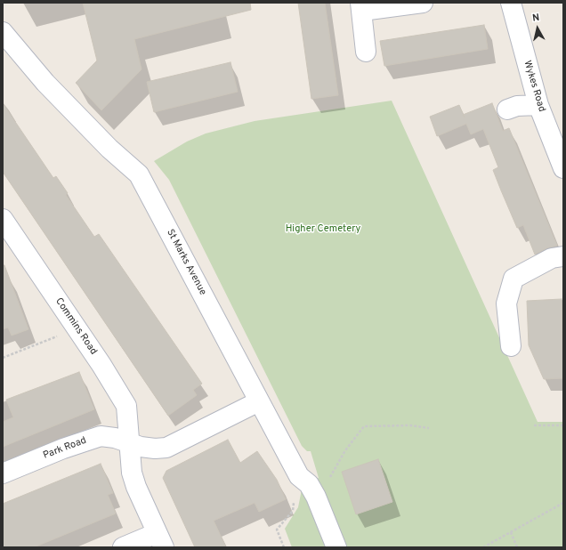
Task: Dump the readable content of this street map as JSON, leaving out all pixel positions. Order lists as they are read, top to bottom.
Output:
{
  "streets": {
    "street": [
      "Wykes Road",
      "St Marks Avenue",
      "Commins Road",
      "Park Road"
    ]
  },
  "crossings": [
    ["Commins Road", "Park Road"]
  ],
  "parks": ["Higher Cemetery"],
  "north": "top"
}
